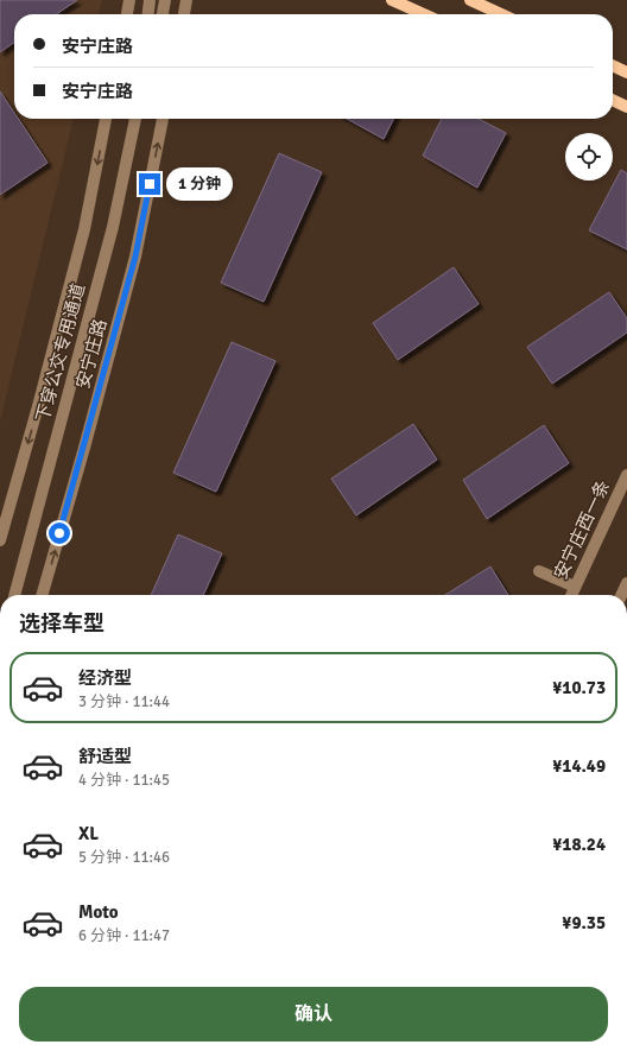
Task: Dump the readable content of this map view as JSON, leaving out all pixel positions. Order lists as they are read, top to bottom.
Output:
{
  "streets": {
    "street": ["下穿公交专用通道", "安宁庄路", "安宁庄西一条"]
  },
  "page": {
    "banner": ["安宁庄路", "安宁庄路"],
    "bubble": "1 分钟",
    "heading": "选择车型",
    "list": [
      {
        "name": "经济型",
        "note": "3 分钟 · 11:44",
        "value": "¥10.73"
      },
      {
        "name": "舒适型",
        "note": "4 分钟 · 11:45",
        "value": "¥14.49"
      },
      {
        "name": "XL",
        "note": "5 分钟 · 11:46",
        "value": "¥18.24"
      },
      {
        "name": "Moto",
        "note": "6 分钟 · 11:47",
        "value": "¥9.35"
      }
    ],
    "buttons": "确认"
  }
}
